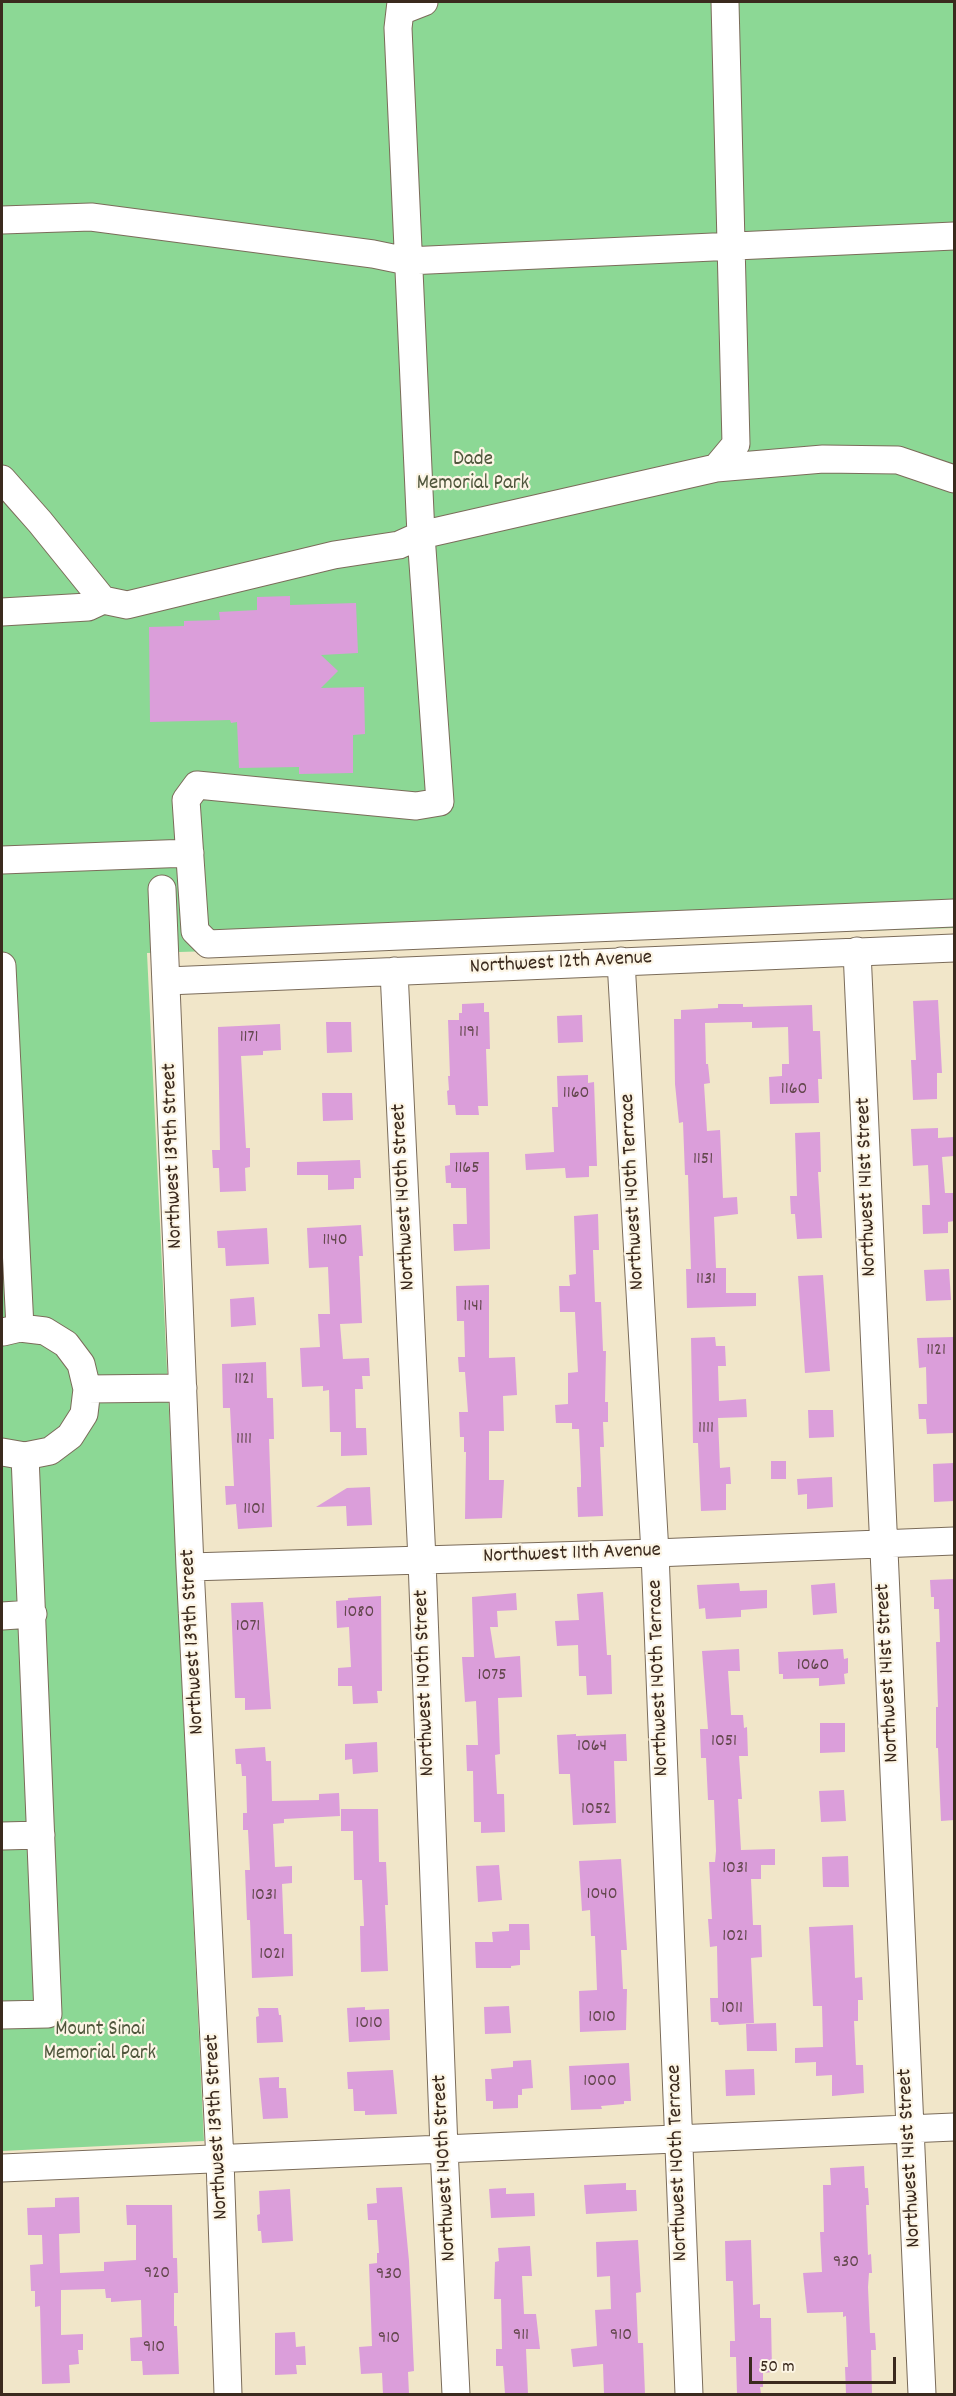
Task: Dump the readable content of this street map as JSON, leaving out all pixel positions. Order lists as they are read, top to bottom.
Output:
{
  "streets": {
    "street": [
      "Northwest 12th Avenue",
      "Northwest 139th Street",
      "Northwest 141st Street",
      "Northwest 140th Terrace",
      "Northwest 140th Street",
      "Northwest 11th Avenue"
    ]
  },
  "crossings": [
    ["Northwest 12th Avenue", "Northwest 139th Street"],
    ["Northwest 12th Avenue", "Northwest 141st Street"],
    ["Northwest 12th Avenue", "Northwest 140th Terrace"],
    ["Northwest 12th Avenue", "Northwest 140th Street"],
    ["Northwest 139th Street", "Northwest 11th Avenue"],
    ["Northwest 141st Street", "Northwest 11th Avenue"],
    ["Northwest 140th Terrace", "Northwest 11th Avenue"],
    ["Northwest 140th Street", "Northwest 11th Avenue"]
  ],
  "parks": ["Dade Memorial Park", "Mount Sinai Memorial Park"],
  "house_numbers": [
    "1191",
    "1171",
    "1160",
    "1160",
    "1151",
    "1165",
    "1140",
    "1131",
    "1141",
    "1121",
    "1121",
    "1111",
    "1111",
    "1101",
    "1080",
    "1071",
    "1060",
    "1075",
    "1051",
    "1064",
    "1052",
    "1031",
    "1040",
    "1031",
    "1021",
    "1021",
    "1011",
    "1010",
    "1010",
    "1000",
    "930",
    "920",
    "930",
    "911",
    "910",
    "910",
    "910"
  ],
  "scale_bar": "50 m"
}
